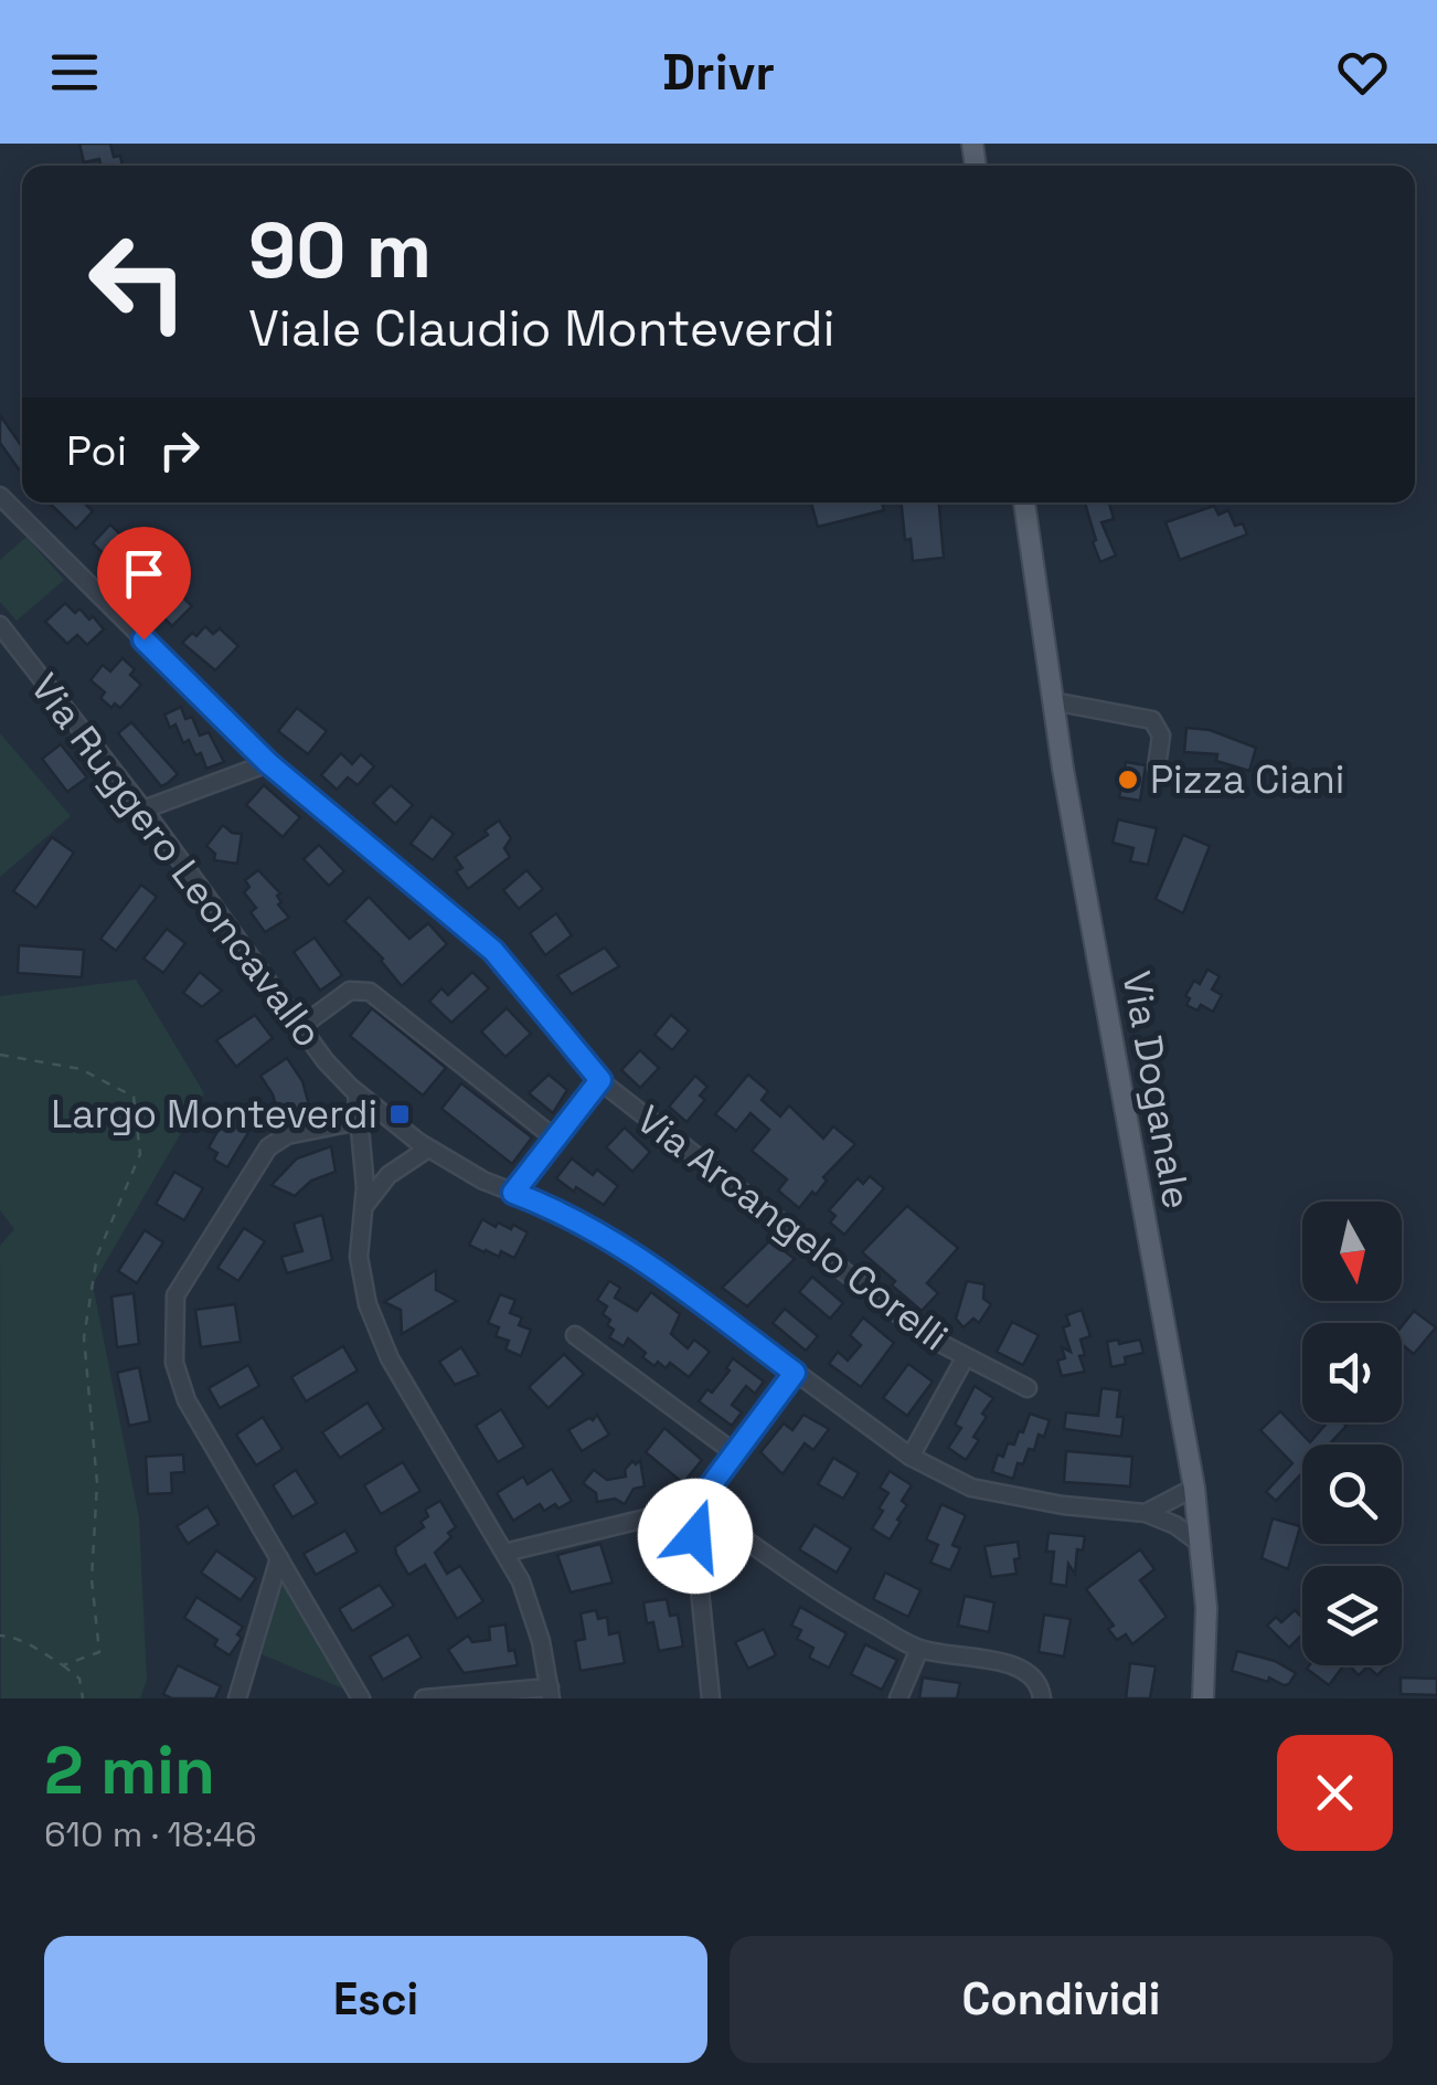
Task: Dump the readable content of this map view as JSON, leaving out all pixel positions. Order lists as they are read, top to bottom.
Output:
{
  "streets": {
    "main road": ["Via Doganale"],
    "street": ["Via Ruggero Leoncavallo", "Via Arcangelo Corelli"]
  },
  "crossings": [
    ["Via Ruggero Leoncavallo", "Via Doganale"]
  ],
  "places": {
    "other": ["Pizza Ciani"],
    "transit": ["Largo Monteverdi"]
  },
  "north": "bottom",
  "page": {
    "header": "Drivr",
    "turn": ["90 m", "Viale Claudio Monteverdi"],
    "then": "Poi",
    "heading": ["2 min", "610 m · 18:46"],
    "buttons": ["Esci", "Condividi"]
  }
}
